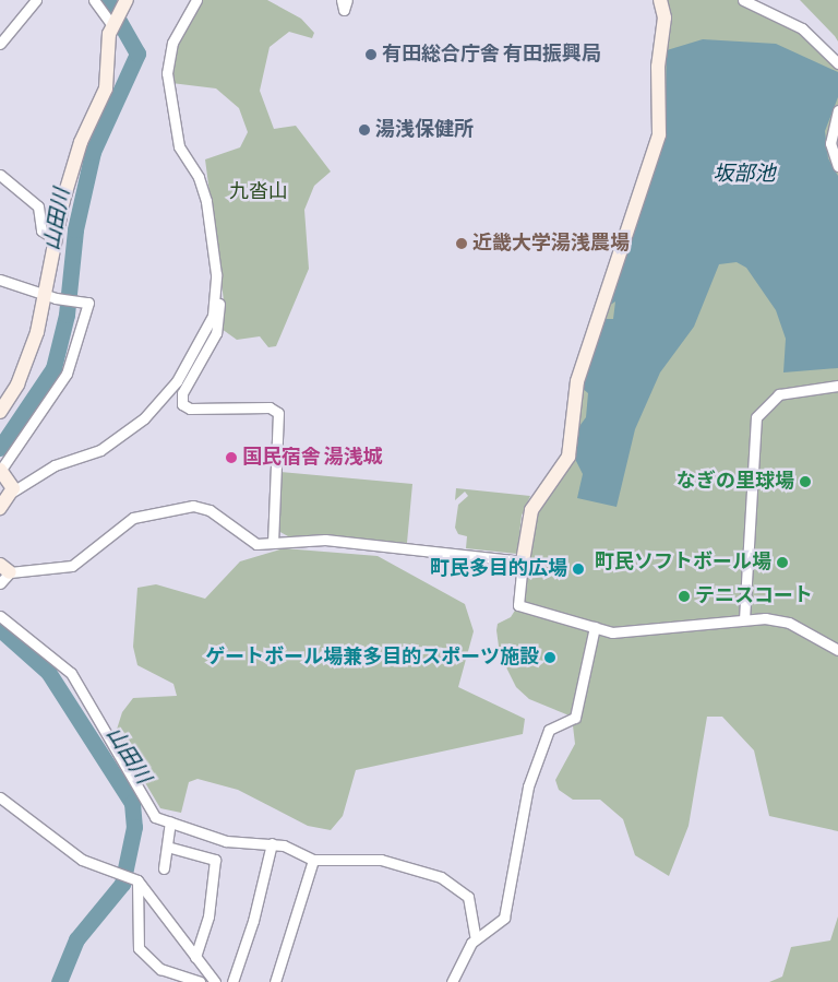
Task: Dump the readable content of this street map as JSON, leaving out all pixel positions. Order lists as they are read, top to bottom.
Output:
{
  "water": ["坂部池", "山田川"],
  "parks": ["九沓山"],
  "places": [
    "有田総合庁舎 有田振興局",
    "湯浅保健所",
    "近畿大学湯浅農場",
    "国民宿舎 湯浅城",
    "なぎの里球場",
    "町民ソフトボール場",
    "町民多目的広場",
    "テニスコート",
    "ゲートボール場兼多目的スポーツ施設"
  ]
}
